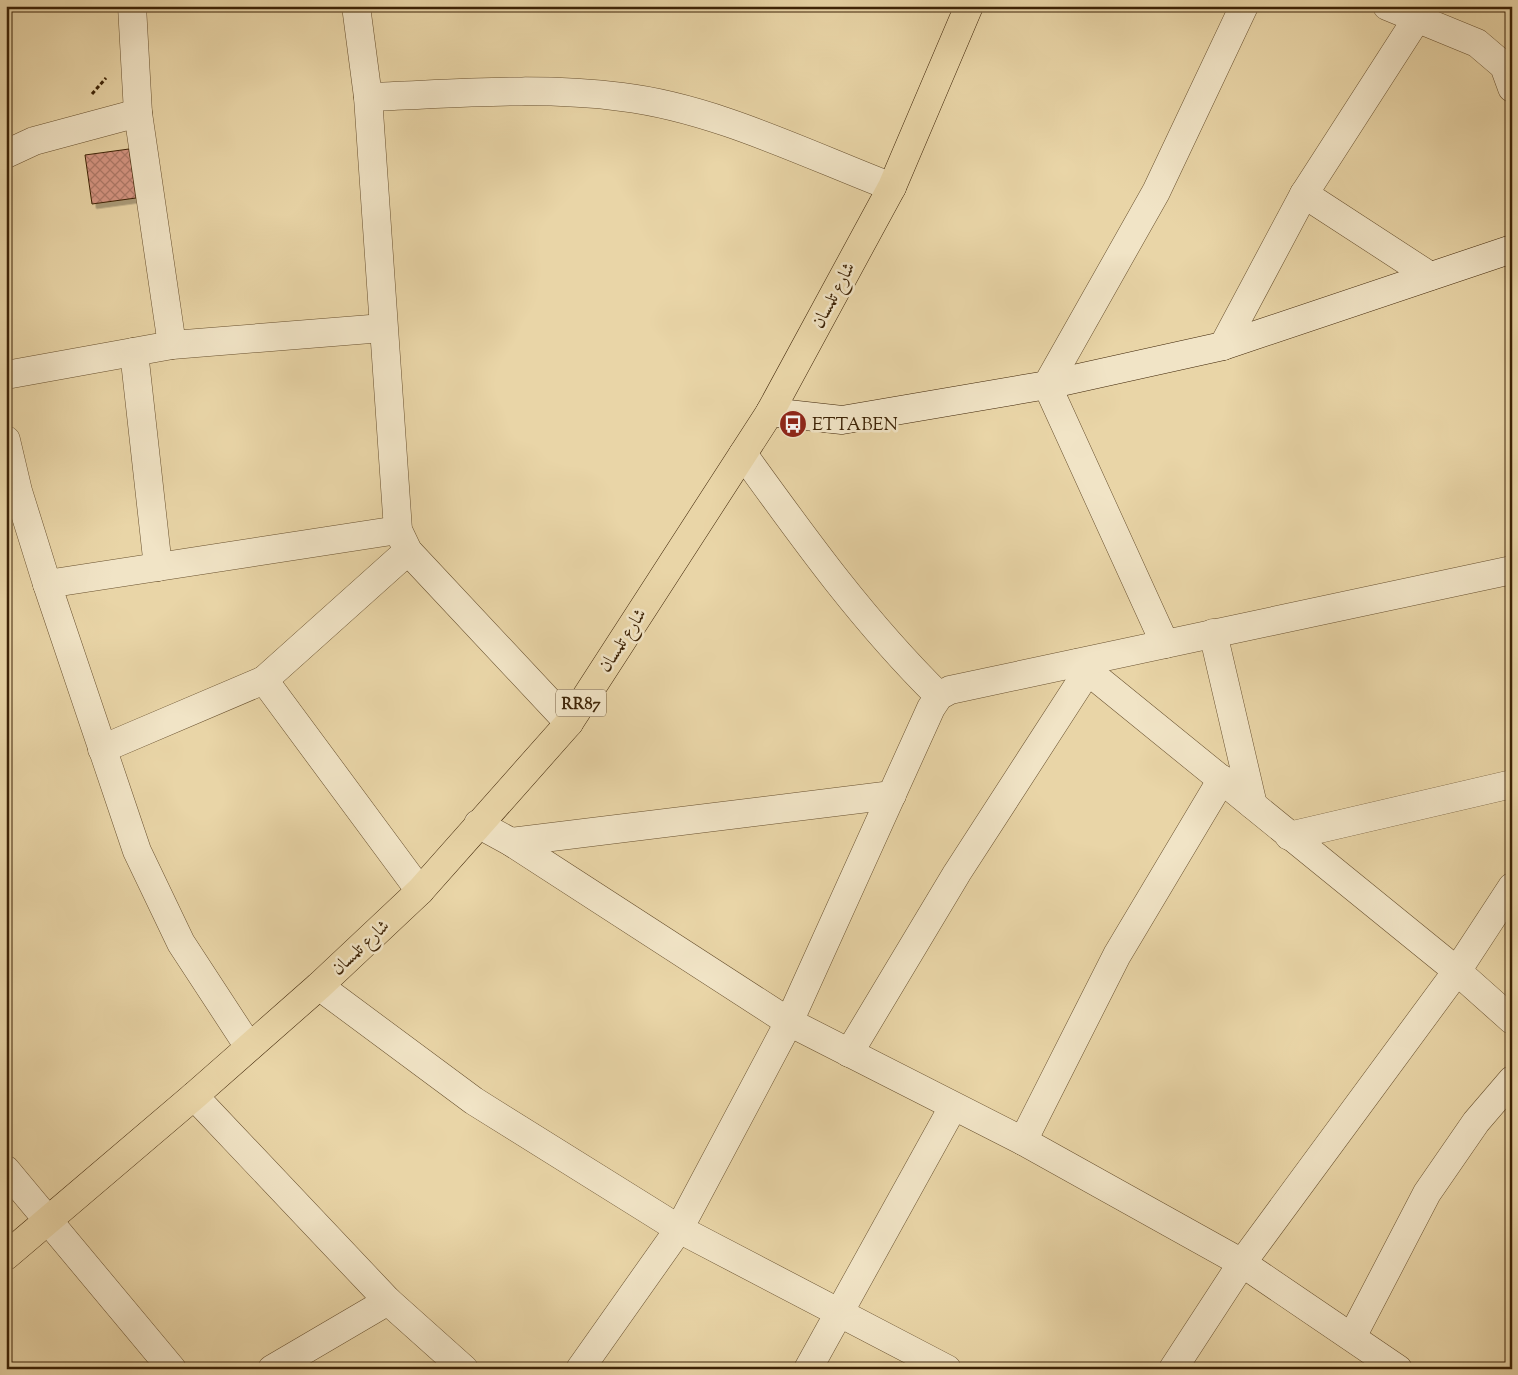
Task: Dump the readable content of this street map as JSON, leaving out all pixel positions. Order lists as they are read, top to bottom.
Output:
{
  "streets": {
    "main road": ["شارع تلمسان", "RR87"]
  },
  "places": {
    "bus stop": ["ETTABEN"]
  }
}
